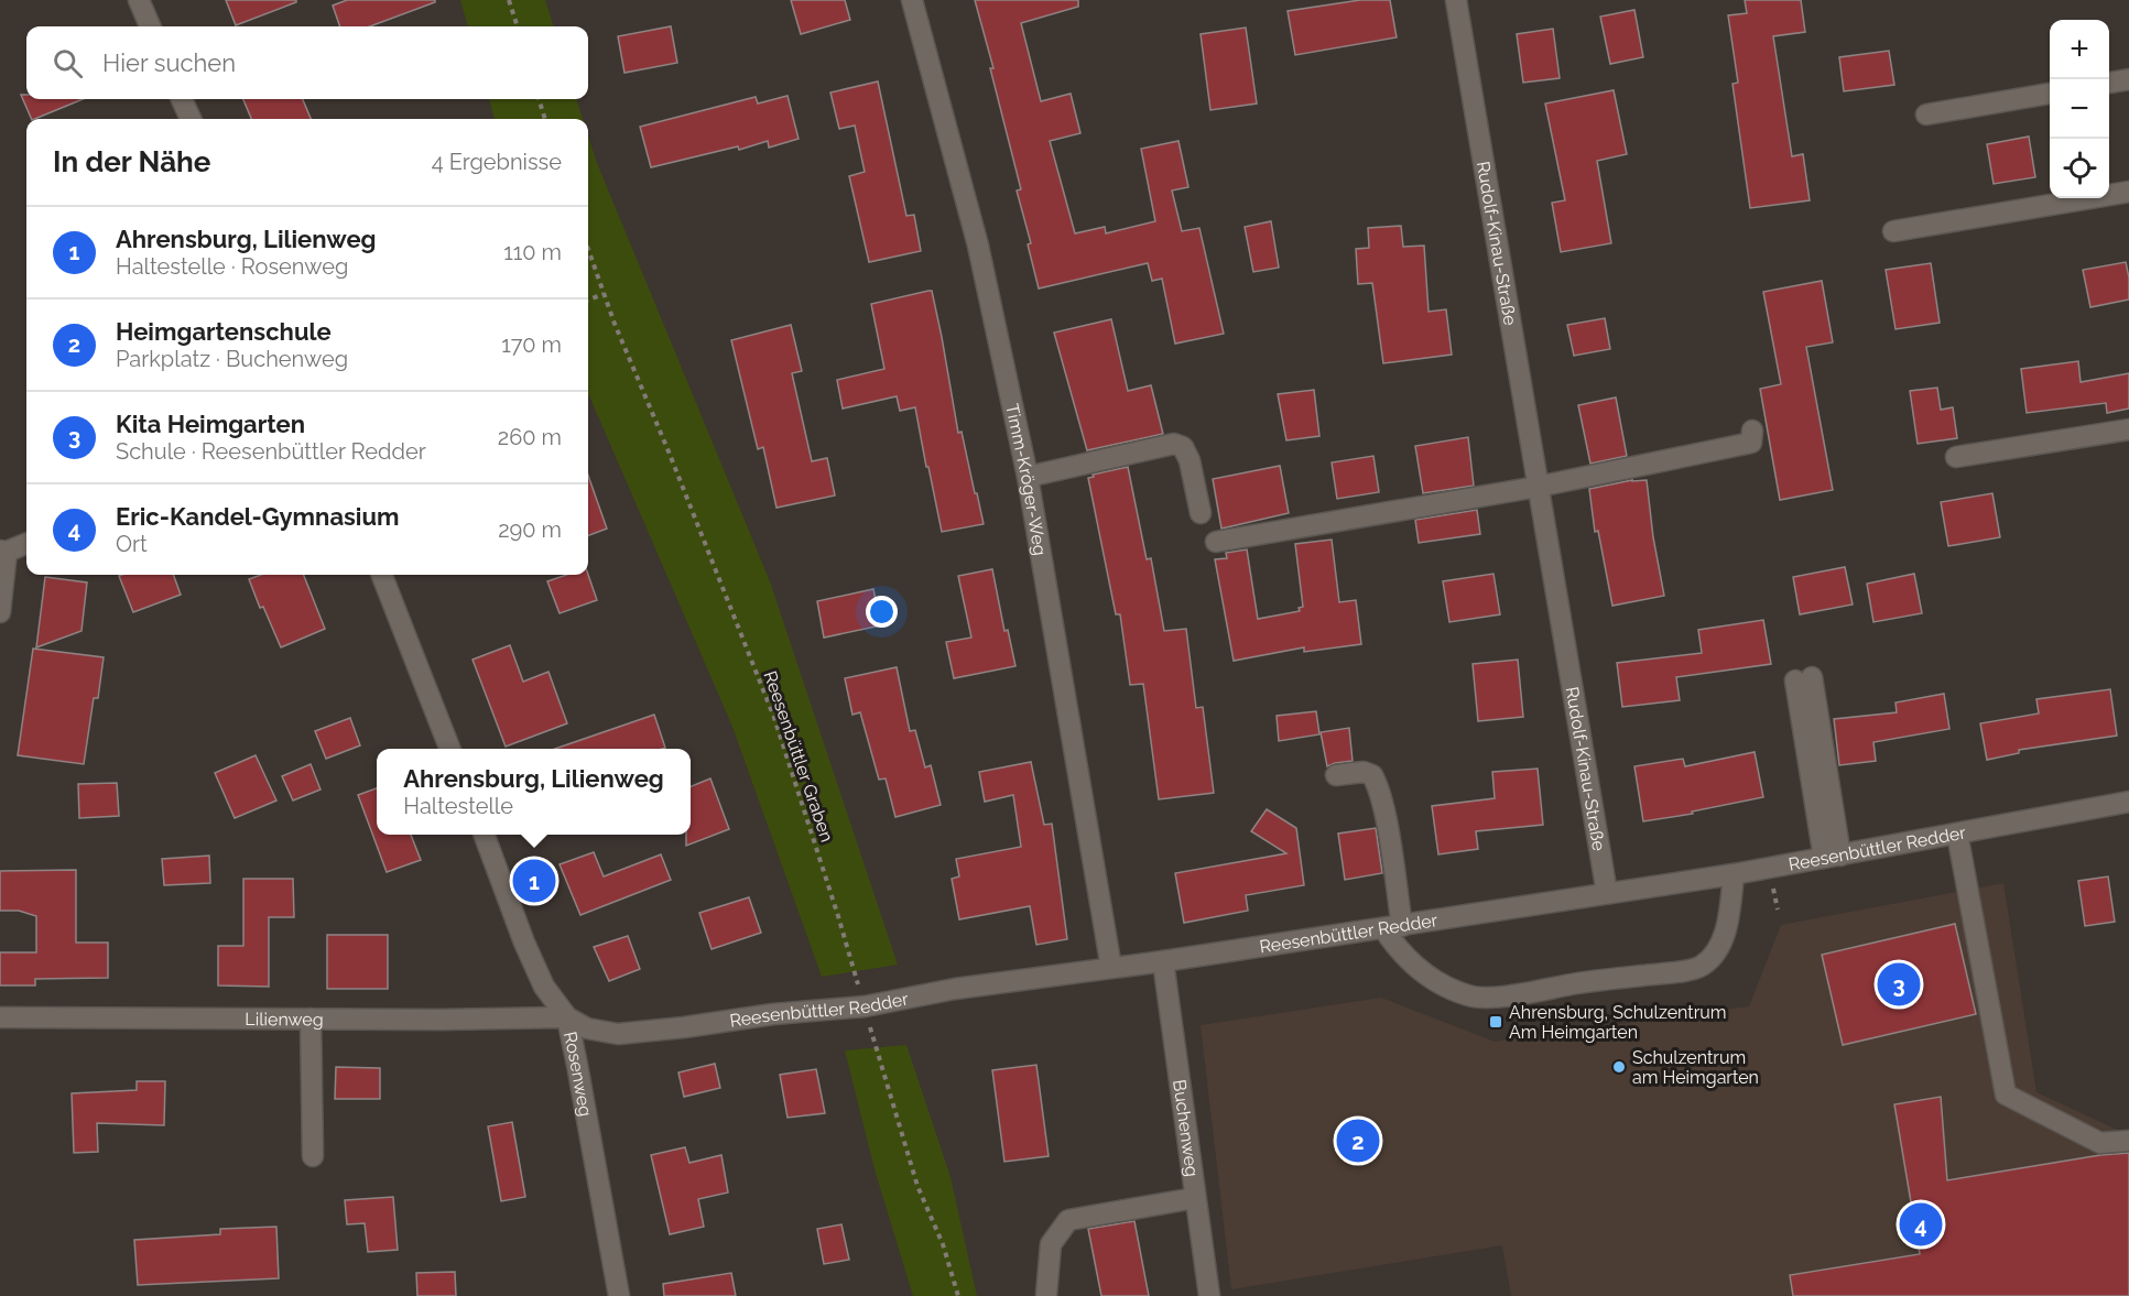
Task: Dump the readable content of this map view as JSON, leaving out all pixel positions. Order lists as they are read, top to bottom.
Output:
{
  "streets": {
    "street": [
      "Rudolf-Kinau-Straße",
      "Timm-Kröger-Weg",
      "Reesenbüttler Redder",
      "Lilienweg",
      "Rosenweg",
      "Buchenweg"
    ],
    "path": ["Reesenbüttler Graben"]
  },
  "crossings": [
    ["Rudolf-Kinau-Straße", "Reesenbüttler Redder"],
    ["Timm-Kröger-Weg", "Reesenbüttler Redder"],
    ["Reesenbüttler Graben", "Reesenbüttler Redder"],
    ["Reesenbüttler Redder", "Lilienweg"],
    ["Reesenbüttler Redder", "Rosenweg"],
    ["Reesenbüttler Redder", "Buchenweg"],
    ["Lilienweg", "Rosenweg"]
  ],
  "places": {
    "transit": ["Ahrensburg, Schulzentrum Am Heimgarten"],
    "other": ["Schulzentrum am Heimgarten"]
  },
  "page": {
    "map_buttons": ["+", "−"],
    "search": "Hier suchen",
    "heading": ["In der Nähe", "4 Ergebnisse"],
    "list": [
      {
        "mark": "1",
        "name": "Ahrensburg, Lilienweg",
        "note": "Haltestelle · Rosenweg",
        "value": "110 m"
      },
      {
        "mark": "2",
        "name": "Heimgartenschule",
        "note": "Parkplatz · Buchenweg",
        "value": "170 m"
      },
      {
        "mark": "3",
        "name": "Kita Heimgarten",
        "note": "Schule · Reesenbüttler Redder",
        "value": "260 m"
      },
      {
        "mark": "4",
        "name": "Eric-Kandel-Gymnasium",
        "note": "Ort",
        "value": "290 m"
      }
    ],
    "popup": ["Ahrensburg, Lilienweg", "Haltestelle"],
    "pins": [
      "1",
      "3",
      "2",
      "4"
    ]
  }
}
